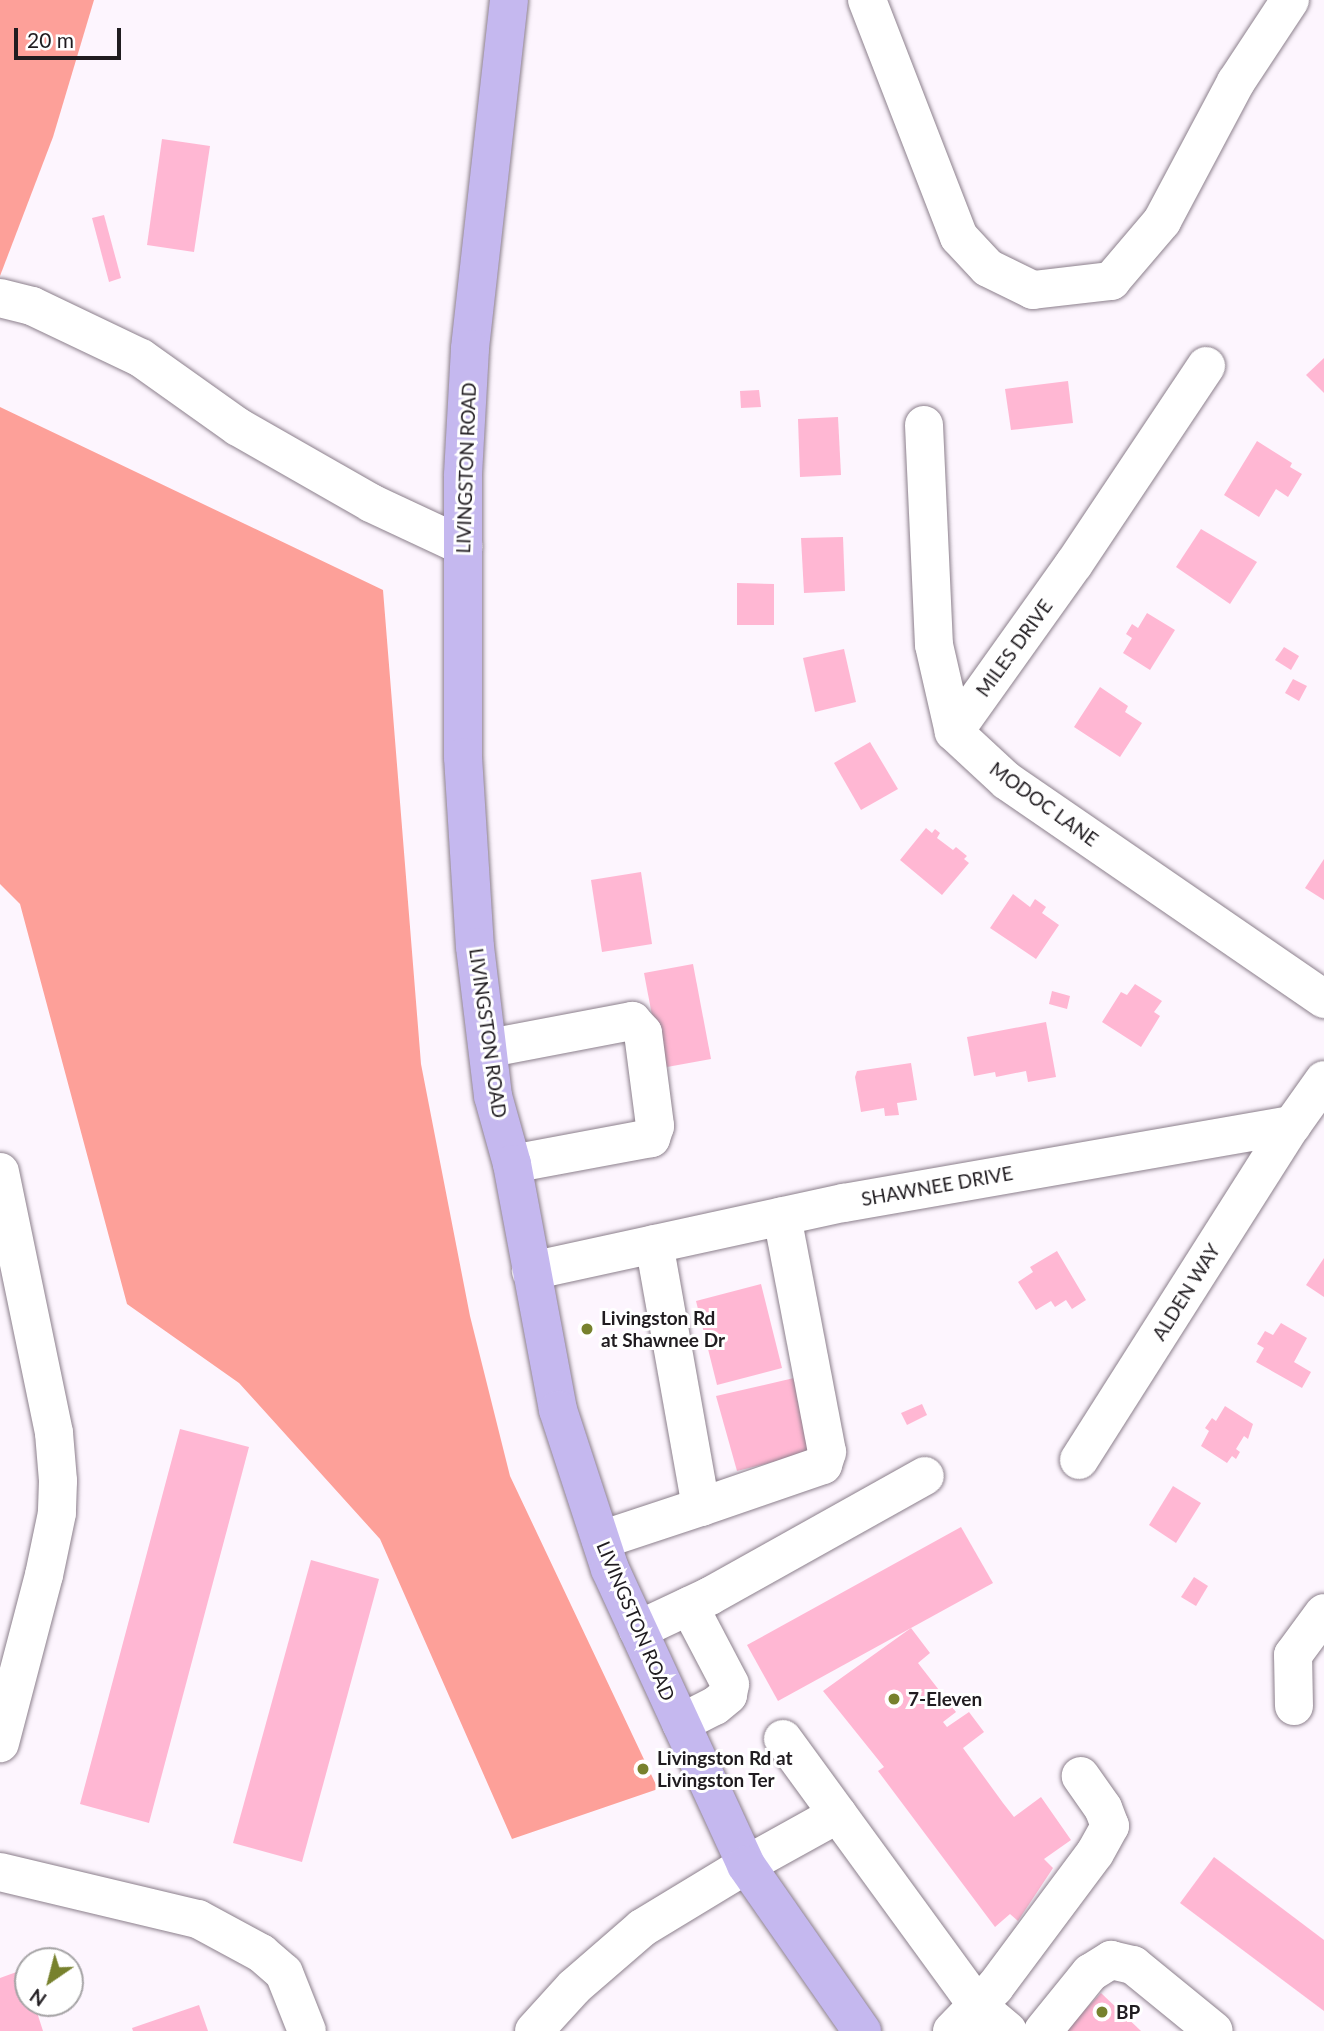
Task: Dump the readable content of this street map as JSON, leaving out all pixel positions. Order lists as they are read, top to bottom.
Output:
{
  "streets": {
    "main road": ["LIVINGSTON ROAD"],
    "street": [
      "MILES DRIVE",
      "MODOC LANE",
      "SHAWNEE DRIVE",
      "ALDEN WAY"
    ]
  },
  "crossings": [
    ["LIVINGSTON ROAD", "SHAWNEE DRIVE"],
    ["MILES DRIVE", "MODOC LANE"],
    ["SHAWNEE DRIVE", "ALDEN WAY"]
  ],
  "places": [
    "Livingston Rd at Shawnee Dr",
    "7-Eleven",
    "Livingston Rd at Livingston Ter",
    "BP"
  ],
  "scale_bar": "20 m",
  "north": "bottom left"
}
